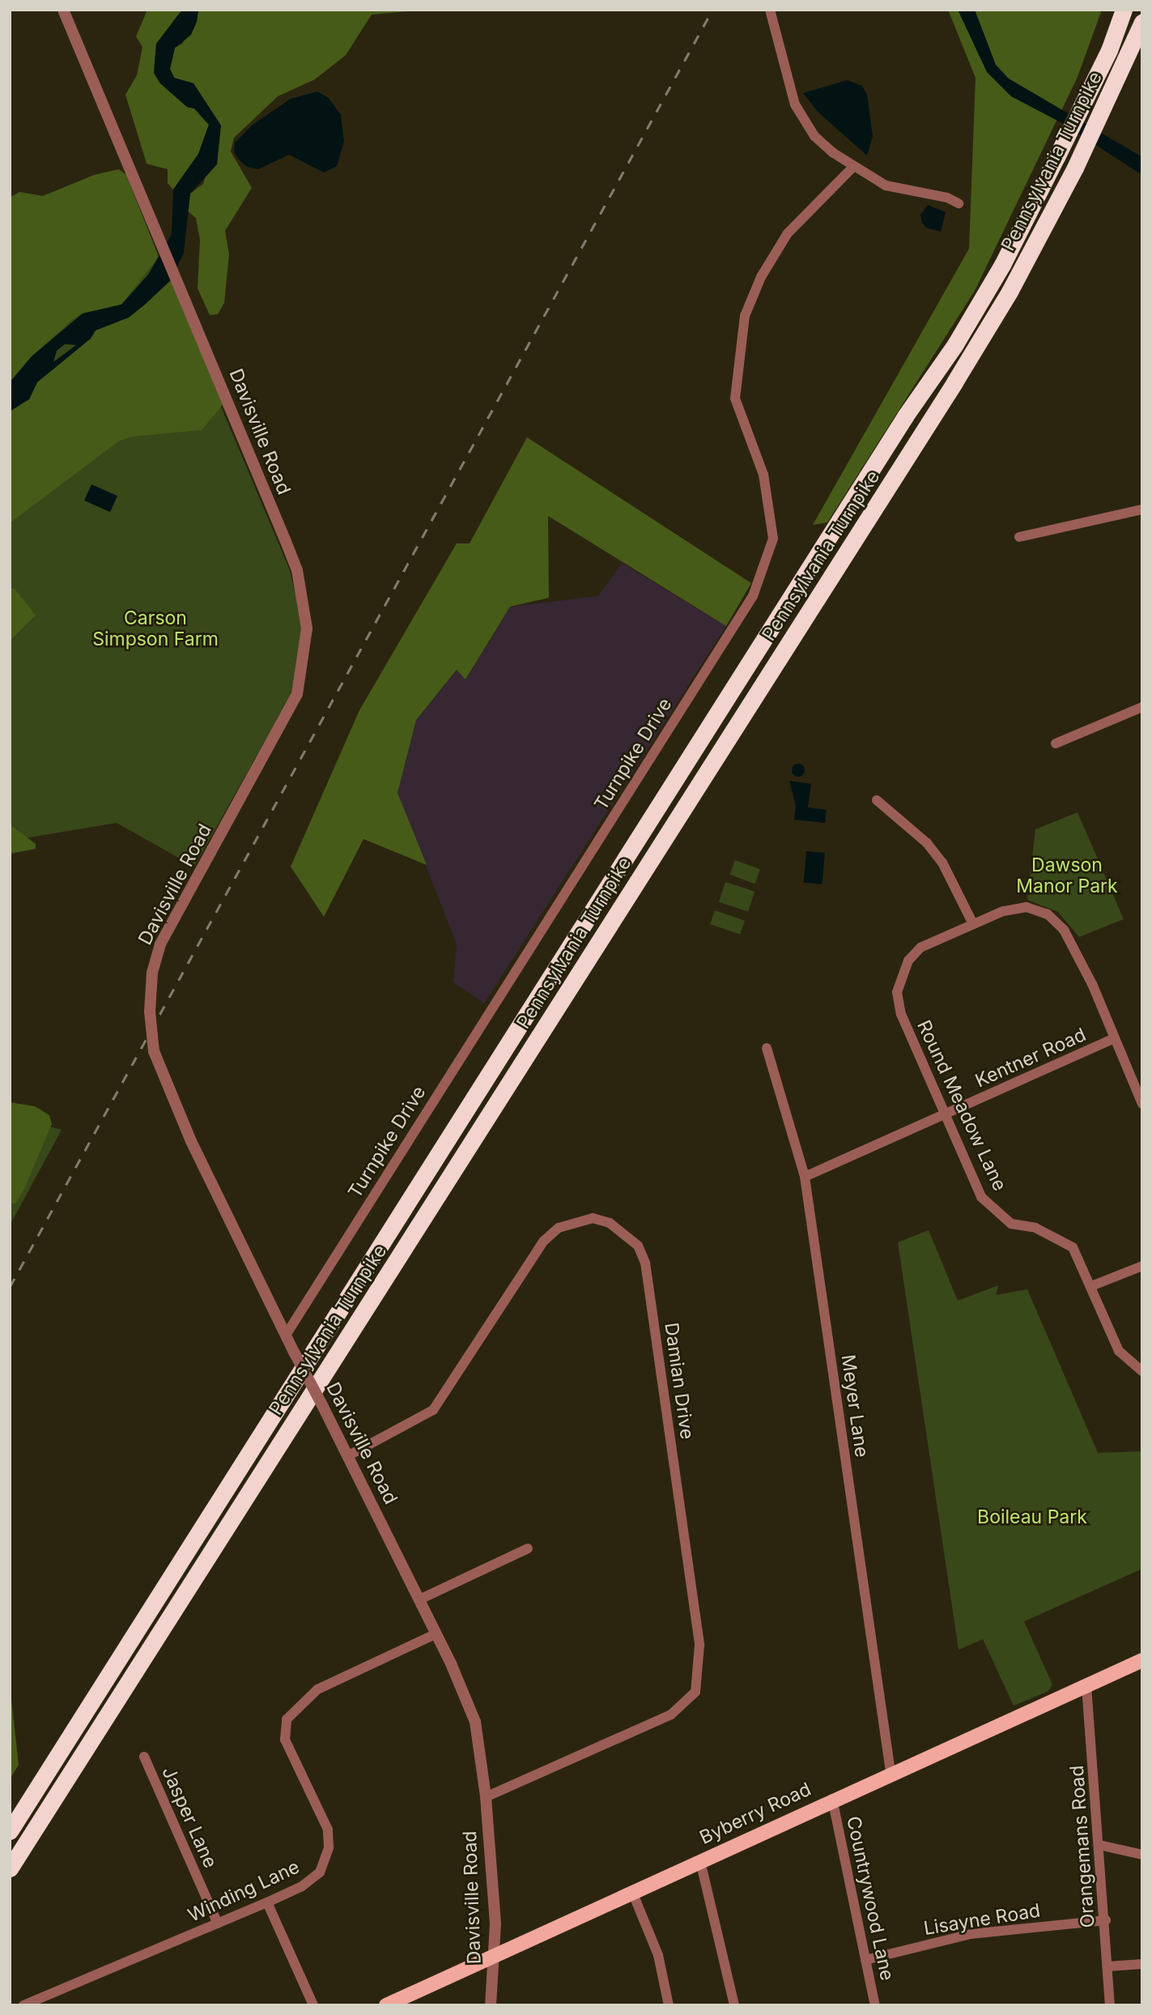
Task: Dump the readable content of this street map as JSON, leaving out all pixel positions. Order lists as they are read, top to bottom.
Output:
{
  "streets": {
    "highway": ["Pennsylvania Turnpike"],
    "main road": ["Byberry Road"],
    "street": [
      "Davisville Road",
      "Turnpike Drive",
      "Kentner Road",
      "Round Meadow Lane",
      "Damian Drive",
      "Meyer Lane",
      "Jasper Lane",
      "Orangemans Road",
      "Winding Lane",
      "Countrywood Lane",
      "Lisayne Road"
    ]
  },
  "crossings": [
    ["Davisville Road", "Turnpike Drive"],
    ["Davisville Road", "Damian Drive"],
    ["Davisville Road", "Byberry Road"],
    ["Davisville Road", "Winding Lane"],
    ["Kentner Road", "Round Meadow Lane"],
    ["Kentner Road", "Meyer Lane"],
    ["Meyer Lane", "Byberry Road"],
    ["Byberry Road", "Orangemans Road"],
    ["Byberry Road", "Countrywood Lane"],
    ["Jasper Lane", "Winding Lane"],
    ["Orangemans Road", "Lisayne Road"],
    ["Countrywood Lane", "Lisayne Road"]
  ],
  "parks": ["Carson Simpson Farm", "Dawson Manor Park", "Boileau Park"]
}
